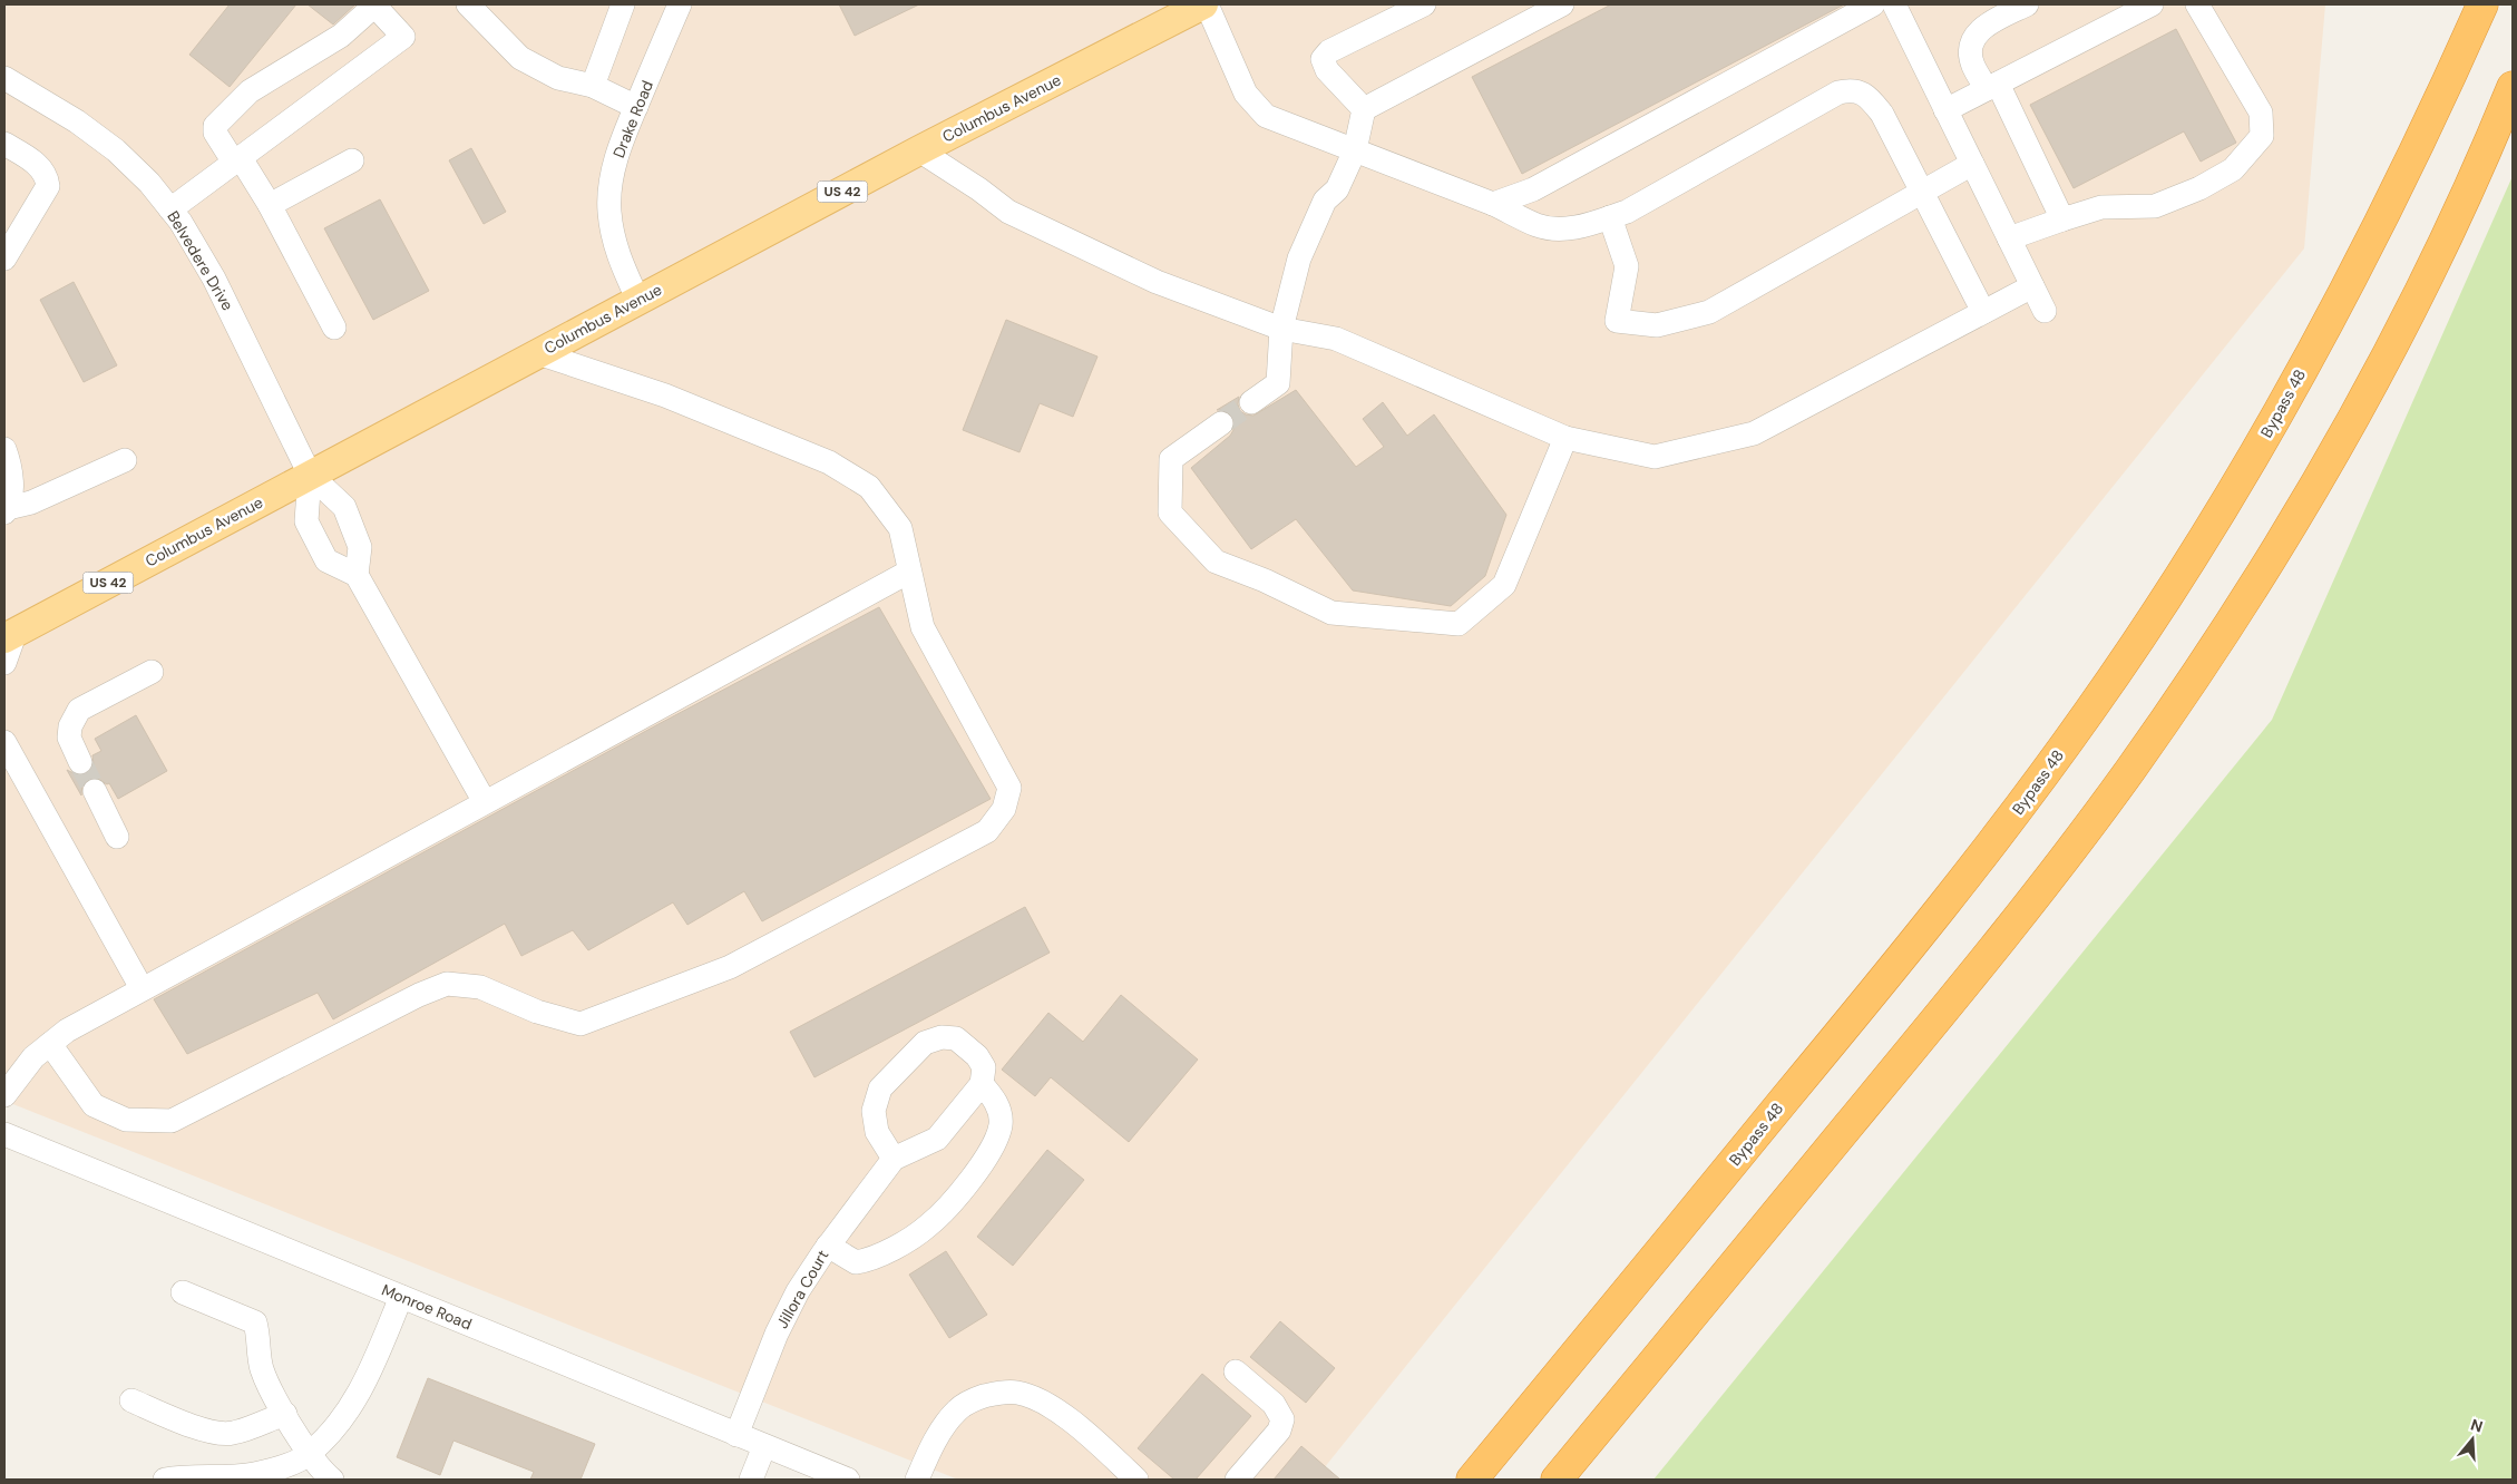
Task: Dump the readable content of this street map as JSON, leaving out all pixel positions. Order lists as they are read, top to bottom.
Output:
{
  "streets": {
    "highway": ["Bypass 48"],
    "main road": ["Columbus Avenue", "US 42"],
    "street": [
      "Drake Road",
      "Belvedere Drive",
      "Jillora Court",
      "Monroe Road"
    ]
  },
  "crossings": [
    ["Columbus Avenue", "Drake Road"],
    ["Columbus Avenue", "Belvedere Drive"],
    ["Jillora Court", "Monroe Road"]
  ],
  "north": "top"
}
